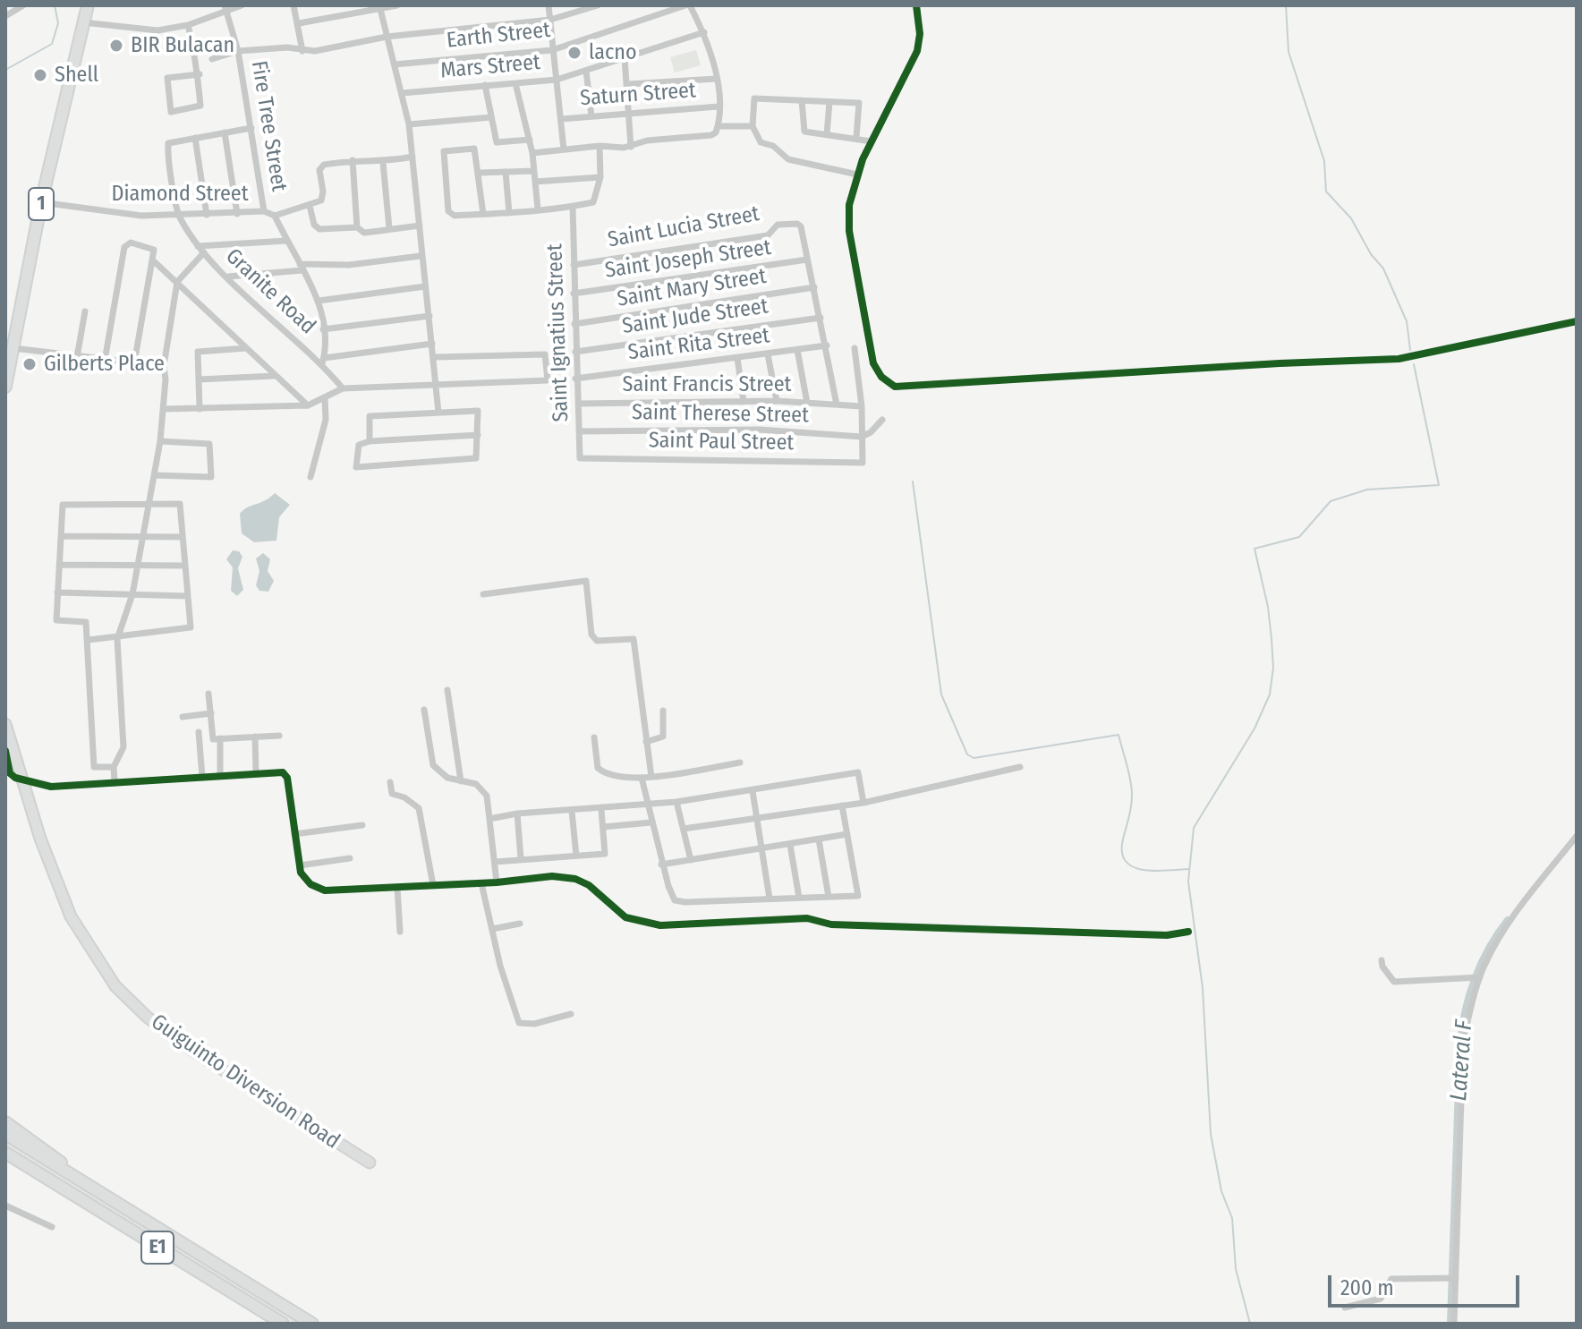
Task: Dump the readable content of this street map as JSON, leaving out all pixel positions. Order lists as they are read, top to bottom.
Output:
{
  "streets": {
    "highway": ["1", "E1"],
    "main road": ["Guiguinto Diversion Road"],
    "street": [
      "Earth Street",
      "Mars Street",
      "Saturn Street",
      "Fire Tree Street",
      "Diamond Street",
      "Saint Lucia Street",
      "Saint Joseph Street",
      "Saint Mary Street",
      "Granite Road",
      "Saint Jude Street",
      "Saint Ignatius Street",
      "Saint Rita Street",
      "Saint Francis Street",
      "Saint Therese Street",
      "Saint Paul Street"
    ]
  },
  "crossings": [
    ["Fire Tree Street", "Diamond Street"],
    ["Diamond Street", "1"],
    ["Diamond Street", "Granite Road"],
    ["Saint Lucia Street", "Saint Joseph Street"],
    ["Saint Lucia Street", "Saint Ignatius Street"],
    ["Saint Joseph Street", "Saint Ignatius Street"],
    ["Saint Mary Street", "Saint Ignatius Street"],
    ["Saint Jude Street", "Saint Ignatius Street"],
    ["Saint Ignatius Street", "Saint Rita Street"],
    ["Saint Ignatius Street", "Saint Francis Street"],
    ["Saint Ignatius Street", "Saint Therese Street"],
    ["Saint Ignatius Street", "Saint Paul Street"],
    ["Saint Therese Street", "Saint Paul Street"]
  ],
  "water": ["Lateral F"],
  "places": [
    "BIR Bulacan",
    "lacno",
    "Shell",
    "Gilberts Place"
  ],
  "scale_bar": "200 m"
}
